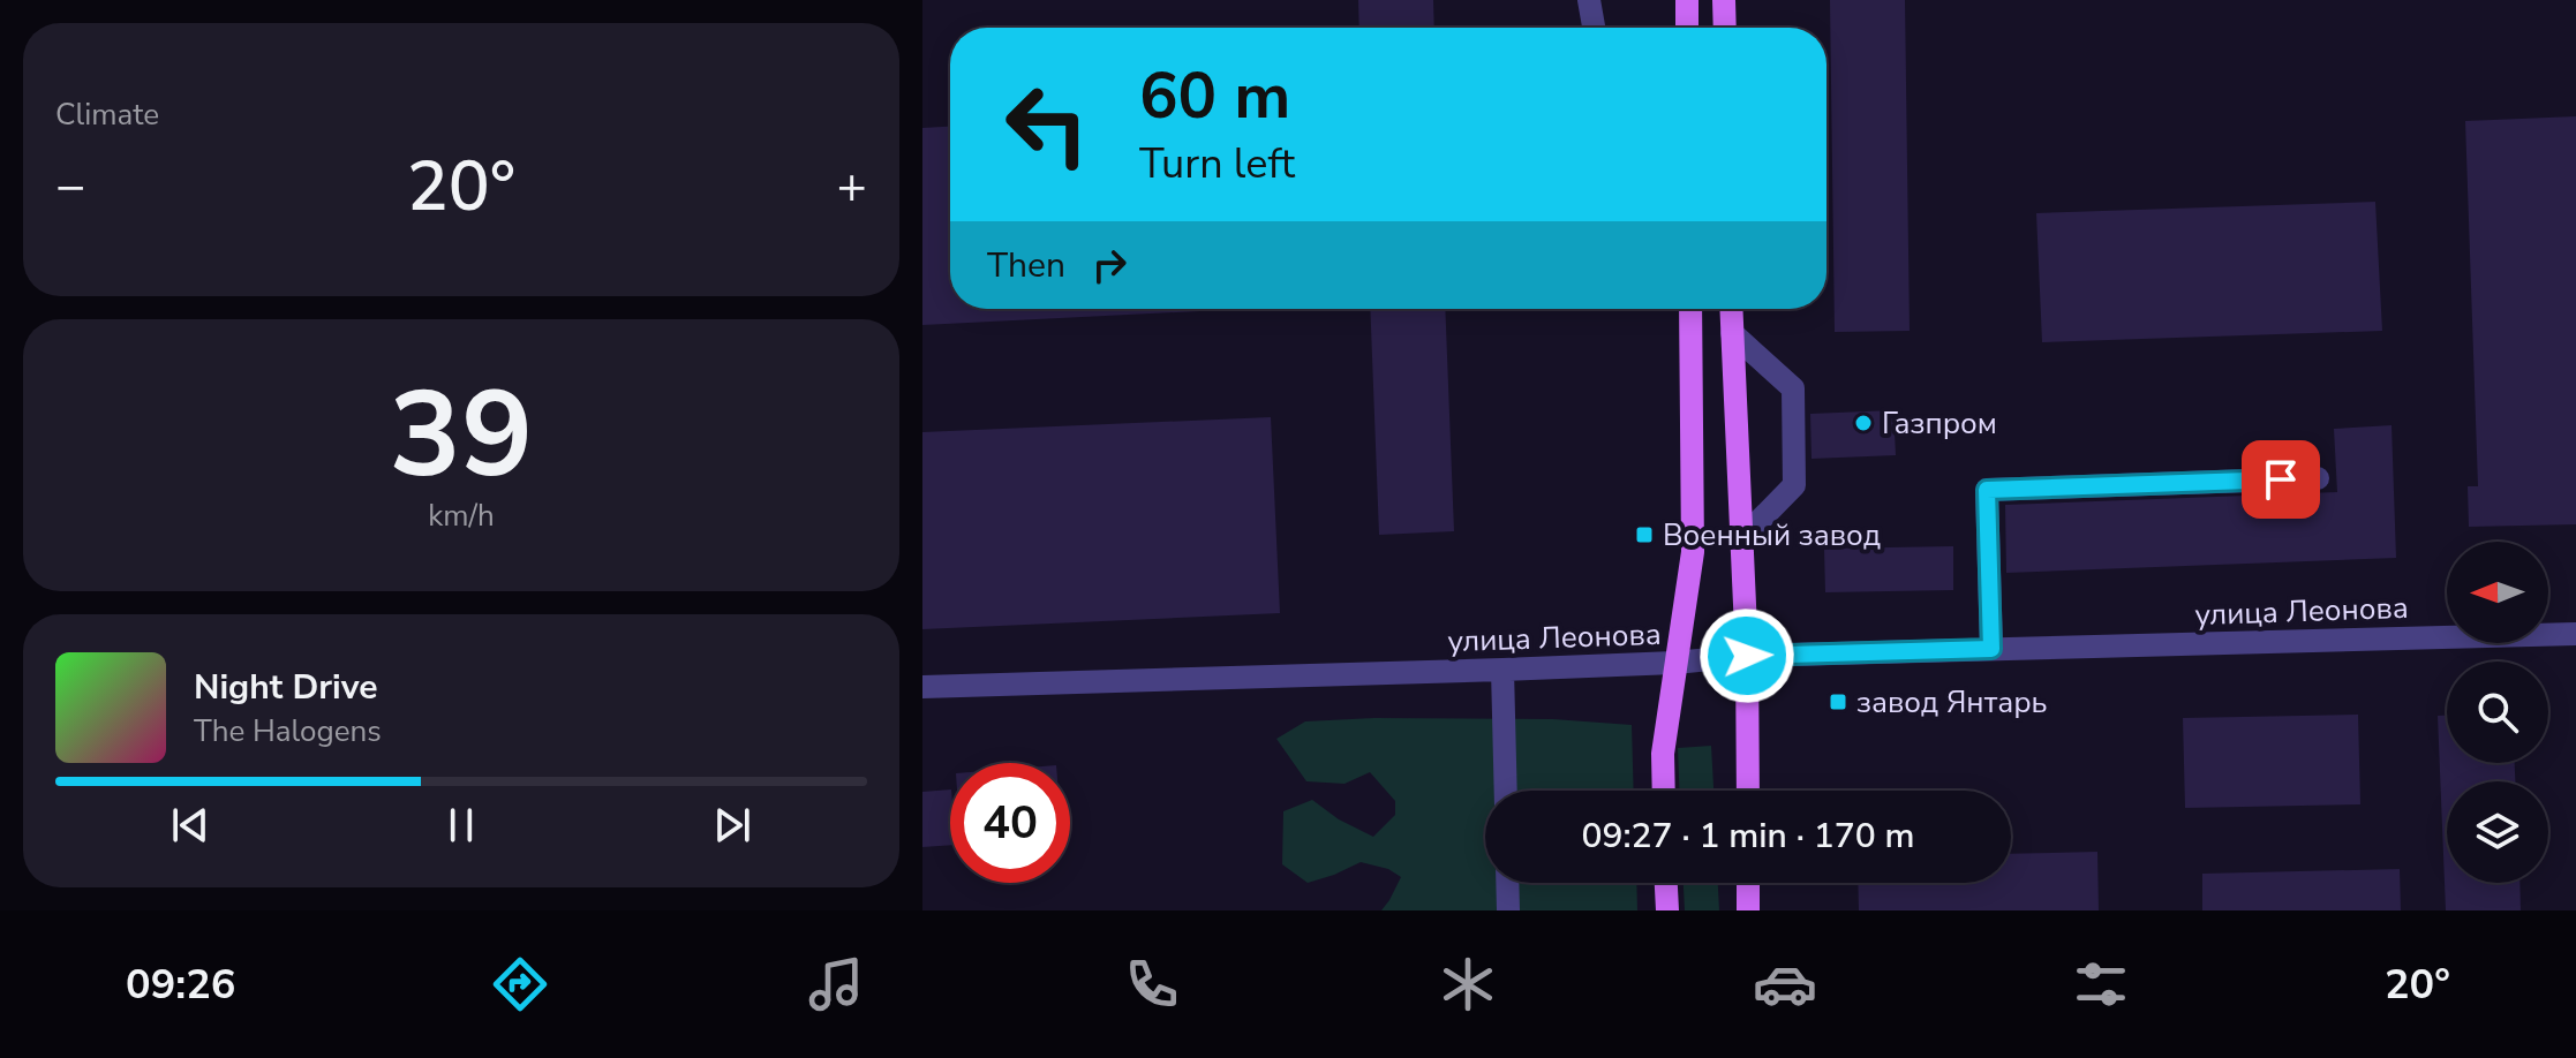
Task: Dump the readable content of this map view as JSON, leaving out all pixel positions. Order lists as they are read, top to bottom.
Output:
{
  "streets": {
    "street": ["улица Леонова"]
  },
  "places": {
    "other": ["Газпром"],
    "transit": ["Военный завод", "завод Янтарь"]
  },
  "north": "left",
  "page": {
    "tile": [
      "Climate",
      ["39", "km/h"]
    ],
    "turn": ["60 m", "Turn left"],
    "heat": ["−", "20°", "+"],
    "then": "Then",
    "song": ["Night Drive", "The Halogens"],
    "limit": "40",
    "trip": "09:27 · 1 min · 170 m",
    "tabs": ["09:26", "20°"]
  }
}
